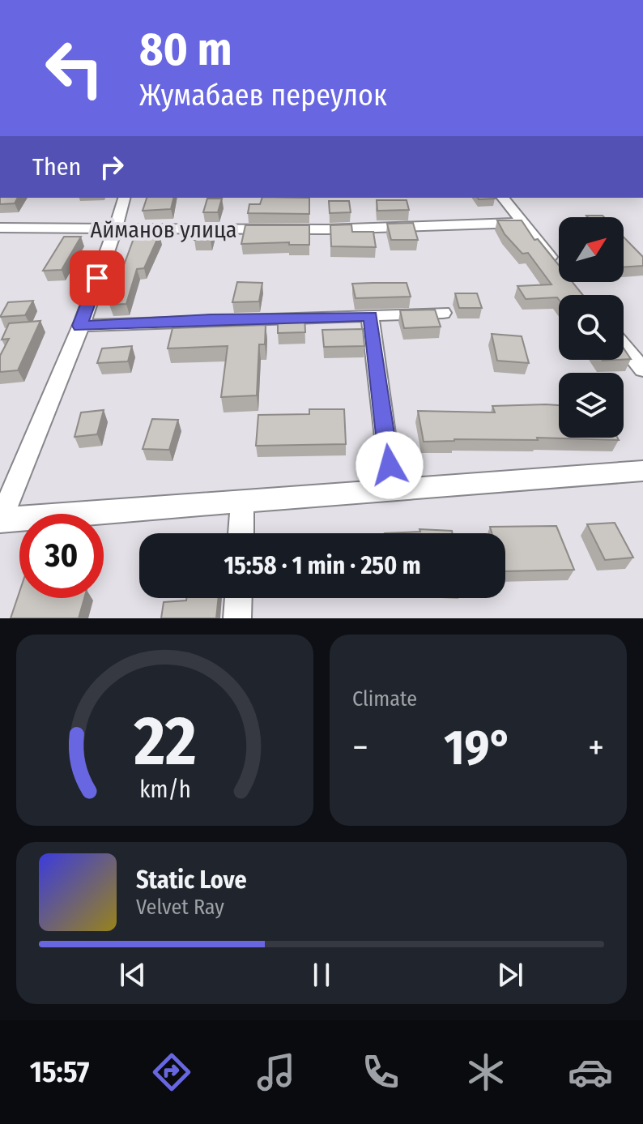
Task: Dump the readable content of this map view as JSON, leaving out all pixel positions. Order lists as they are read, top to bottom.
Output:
{
  "streets": {
    "street": ["Айманов улица"]
  },
  "north": "top right",
  "page": {
    "turn": ["80 m", "Жумабаев переулок"],
    "then": "Then",
    "limit": "30",
    "trip": "15:58 · 1 min · 250 m",
    "tile": "Climate",
    "heat": ["−", "19°", "+"],
    "song": ["Static Love", "Velvet Ray"],
    "tabs": "15:57",
    "gauge": ["22", "km/h"]
  }
}
